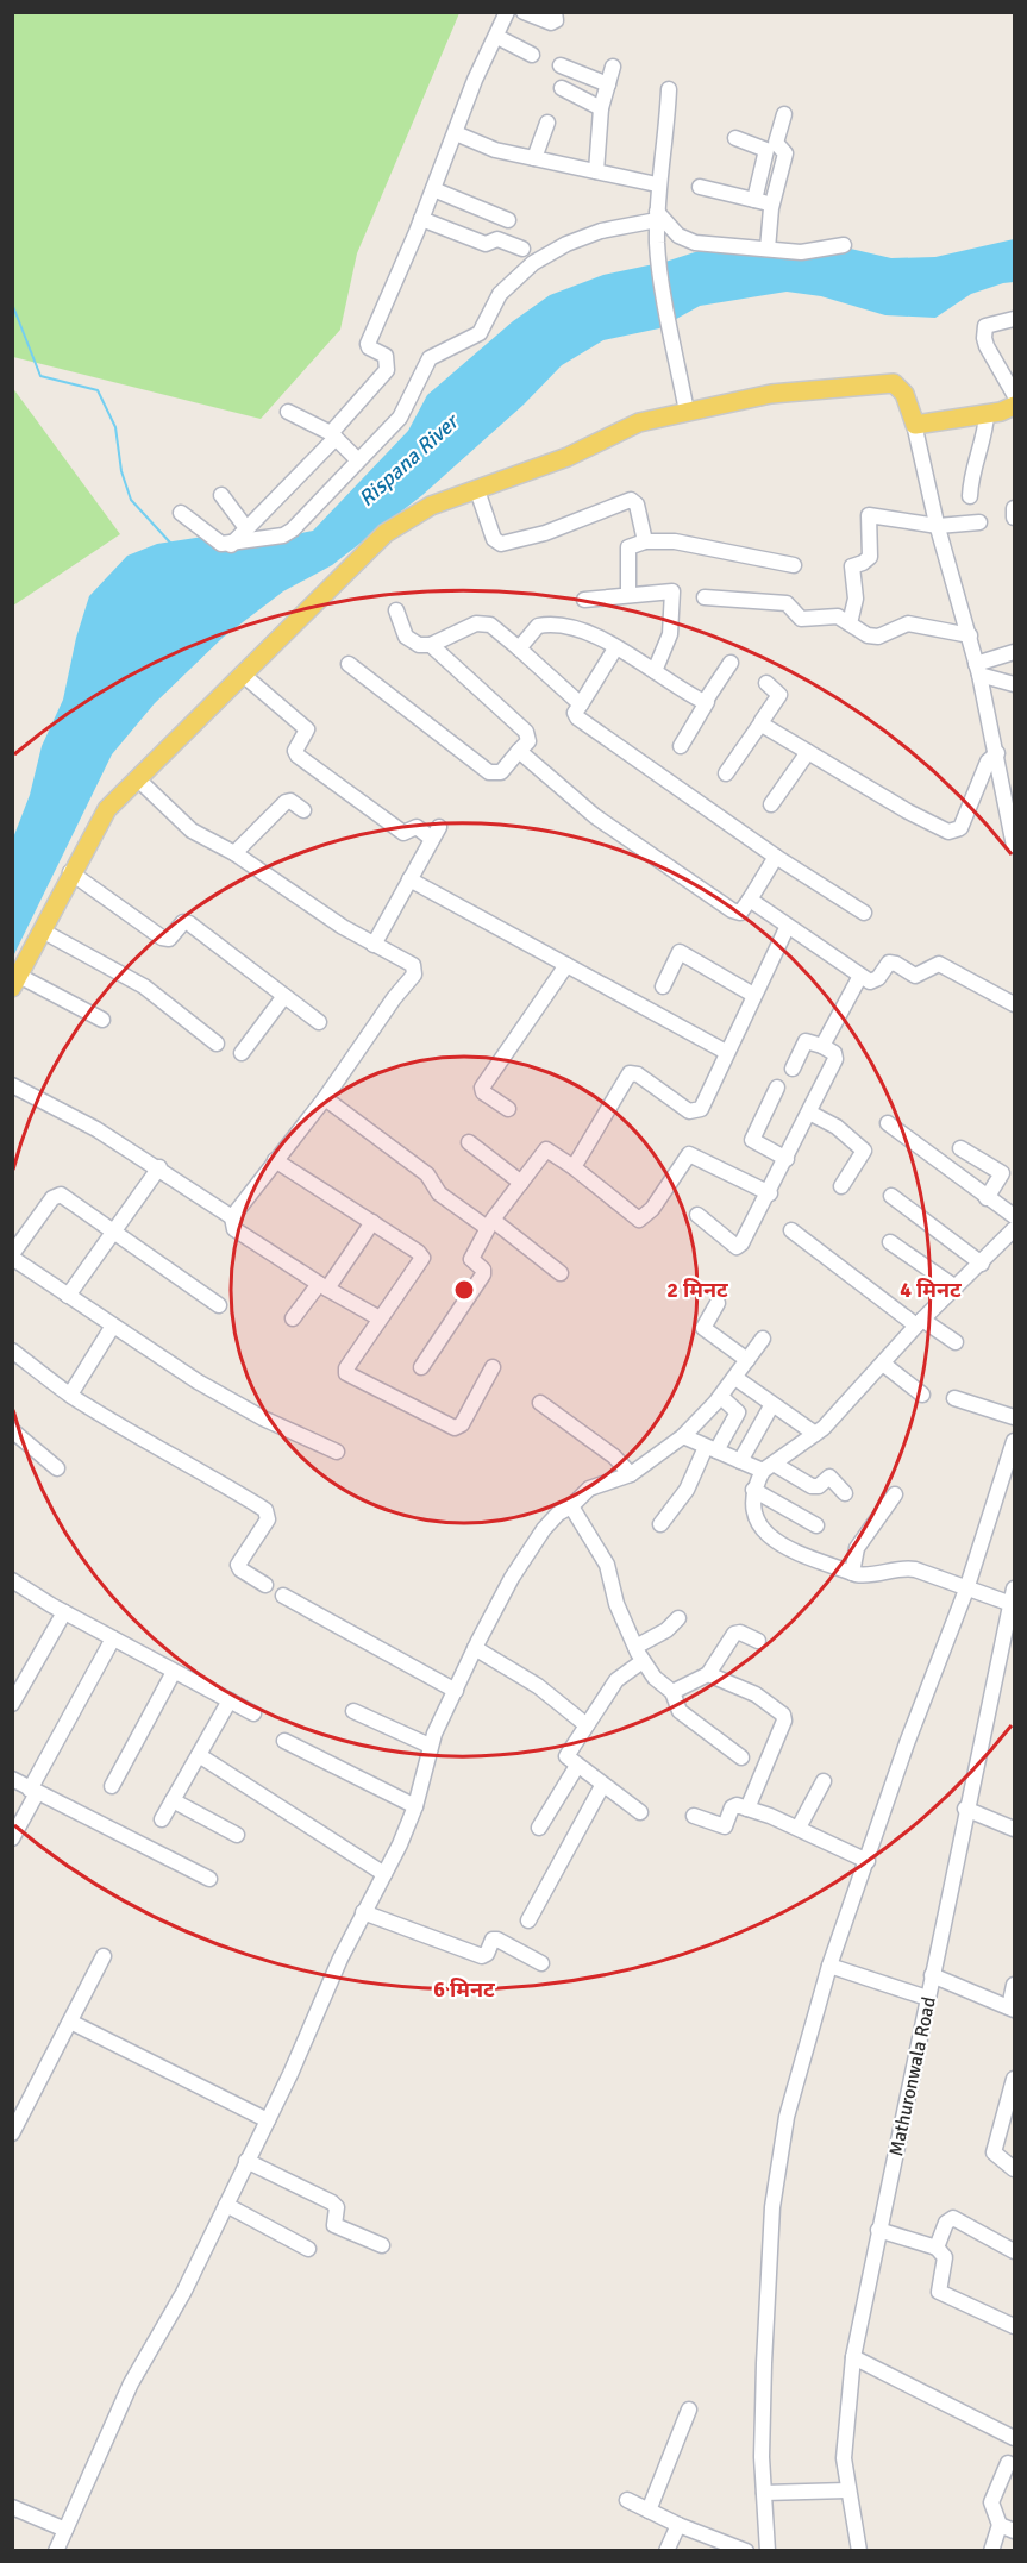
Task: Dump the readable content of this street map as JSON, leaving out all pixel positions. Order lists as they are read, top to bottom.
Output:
{
  "streets": {
    "street": ["Mathuronwala Road"]
  },
  "water": ["Rispana River"],
  "rings": ["2 मिनट", "4 मिनट", "6 मिनट"]
}
